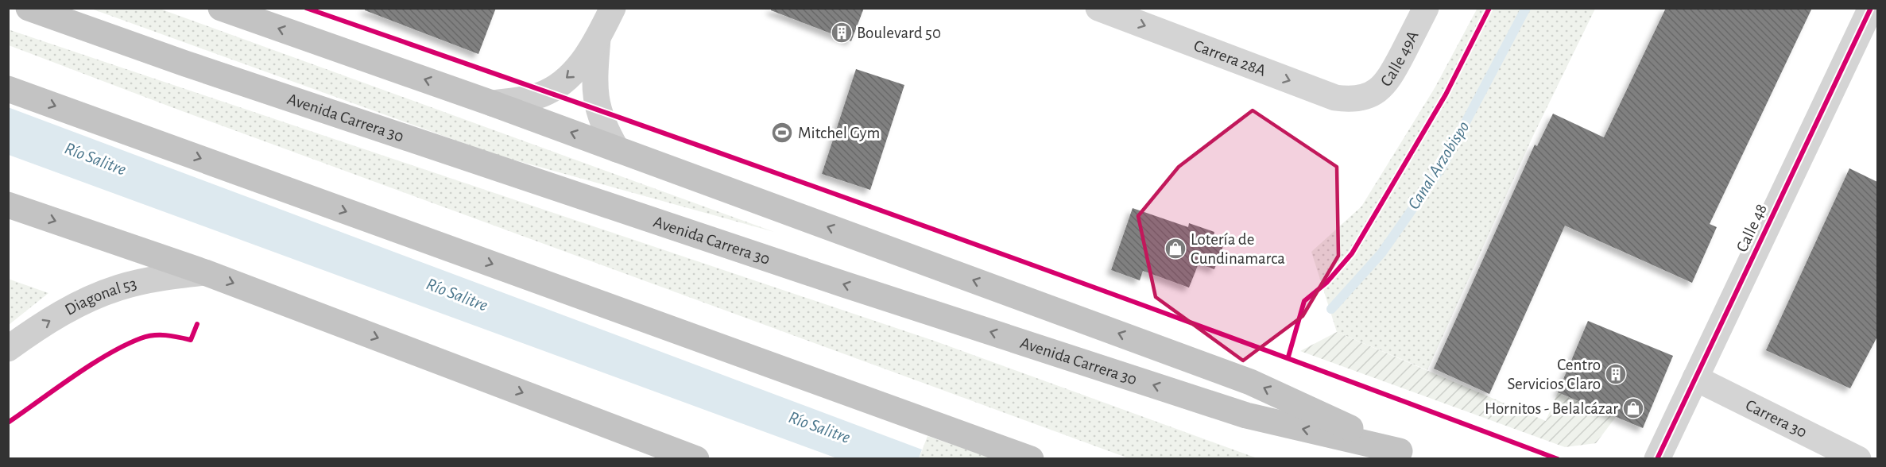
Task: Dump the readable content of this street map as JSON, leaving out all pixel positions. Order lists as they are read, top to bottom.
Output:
{
  "streets": {
    "highway": ["Avenida Carrera 30"],
    "street": [
      "Calle 49A",
      "Carrera 28A",
      "Calle 48",
      "Diagonal 53",
      "Carrera 30"
    ]
  },
  "crossings": [
    ["Calle 49A", "Carrera 28A"],
    ["Calle 48", "Carrera 30"]
  ],
  "one_way": ["Carrera 28A", "Diagonal 53"],
  "water": ["Río Salitre", "Canal Arzobispo"],
  "places": {
    "building": ["Boulevard 50", "Centro Servicios Claro"],
    "sports": ["Mitchel Gym"],
    "shop": ["Lotería de Cundinamarca", "Hornitos - Belalcázar"]
  }
}
